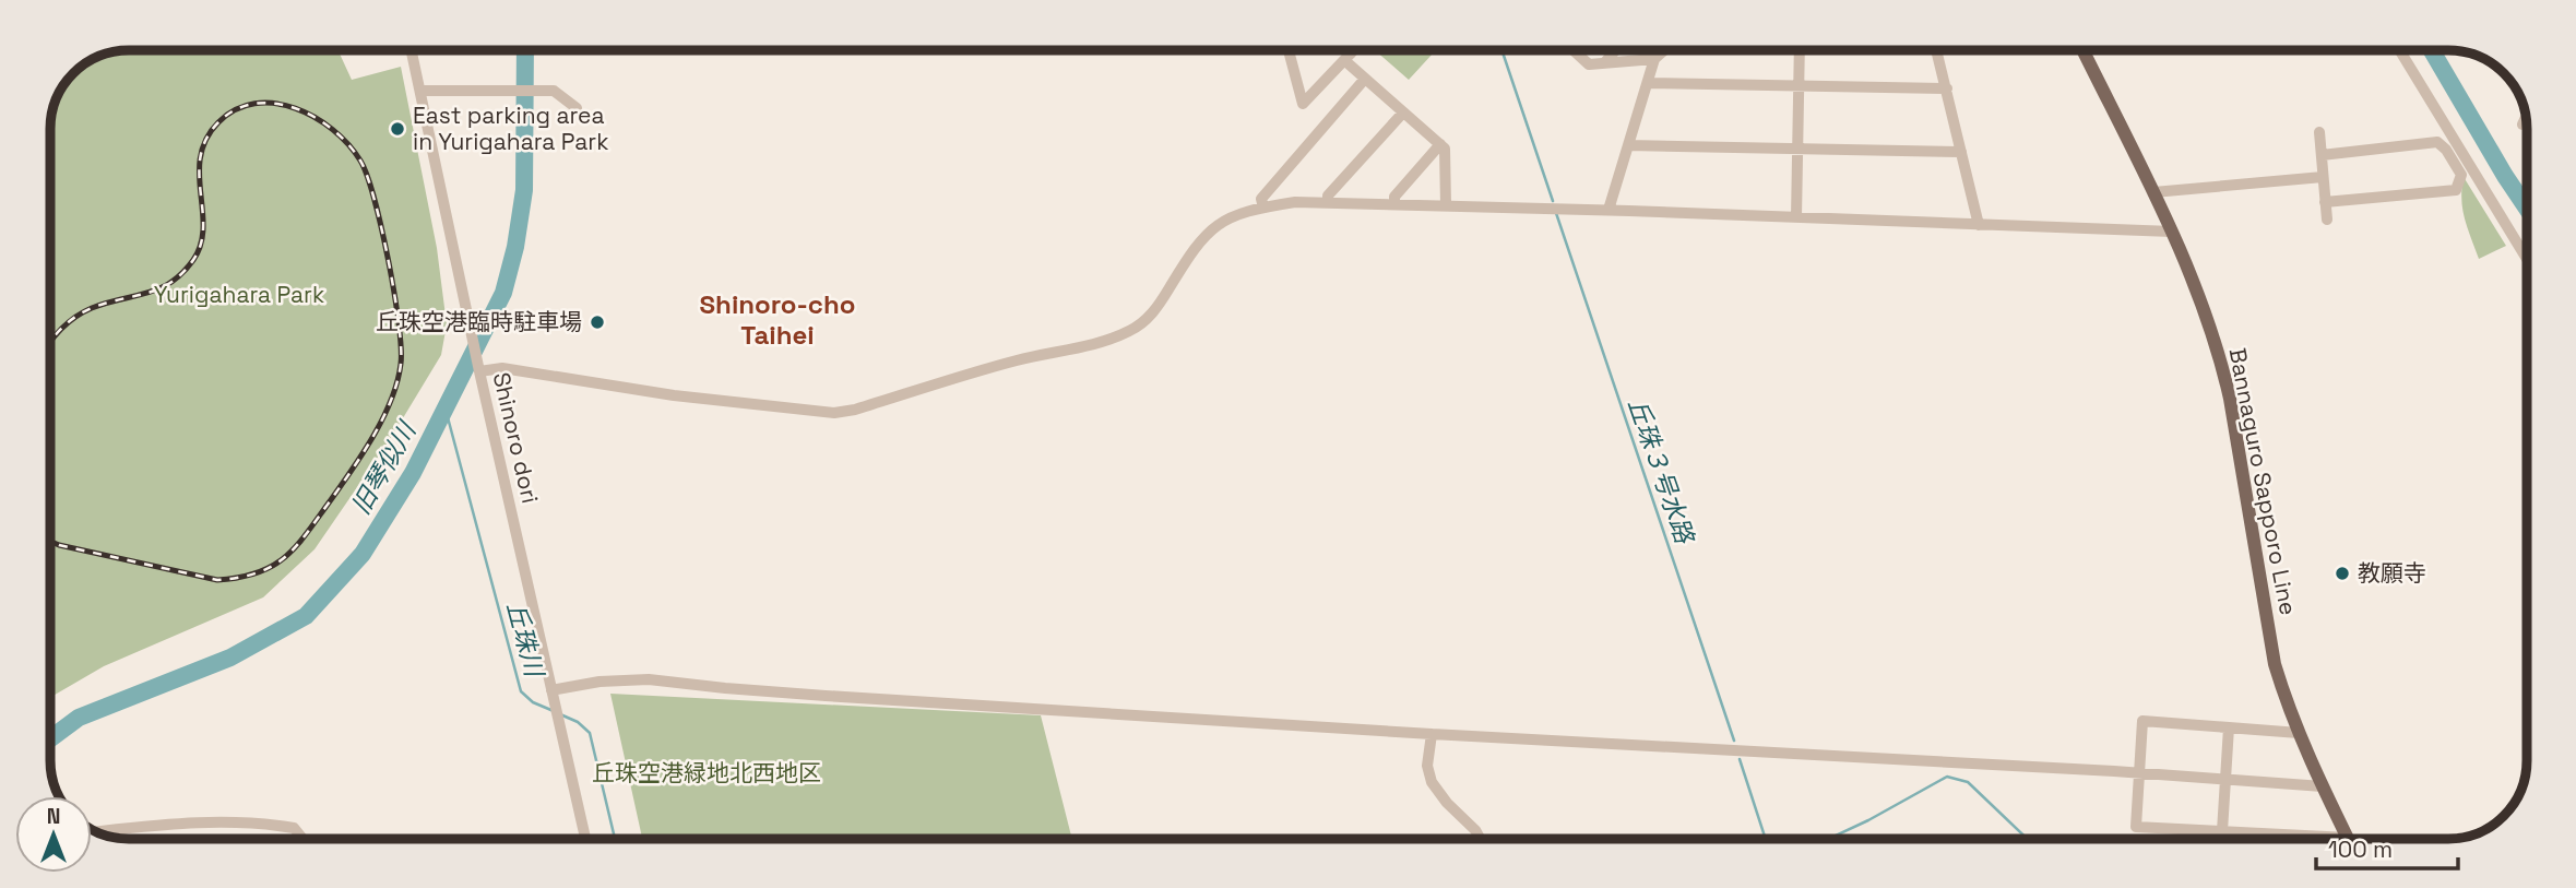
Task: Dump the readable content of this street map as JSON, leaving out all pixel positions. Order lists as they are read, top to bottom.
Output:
{
  "streets": {
    "main road": ["Bannaguro Sapporo Line"],
    "street": ["Shinoro dori"]
  },
  "districts": ["Shinoro-cho Taihei"],
  "water": ["旧琴似川", "丘珠３号水路", "丘珠川"],
  "parks": ["Yurigahara Park", "丘珠空港緑地北西地区"],
  "places": ["East parking area in Yurigahara Park", "丘珠空港臨時駐車場", "教願寺"],
  "scale_bar": "100 m",
  "north": "top"
}
